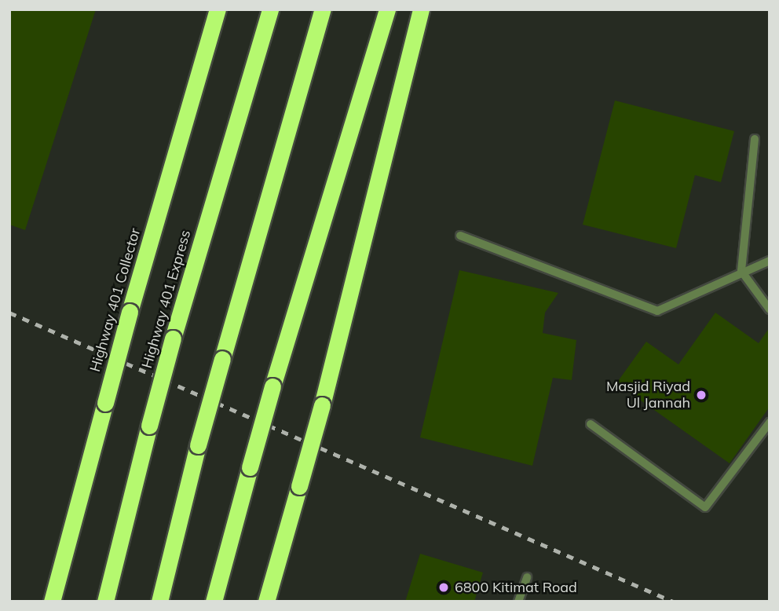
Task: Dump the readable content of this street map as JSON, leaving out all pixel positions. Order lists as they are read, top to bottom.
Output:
{
  "streets": {
    "highway": ["Highway 401 Express", "Highway 401 Collector"]
  },
  "places": ["Masjid Riyad Ul Jannah", "6800 Kitimat Road"]
}
